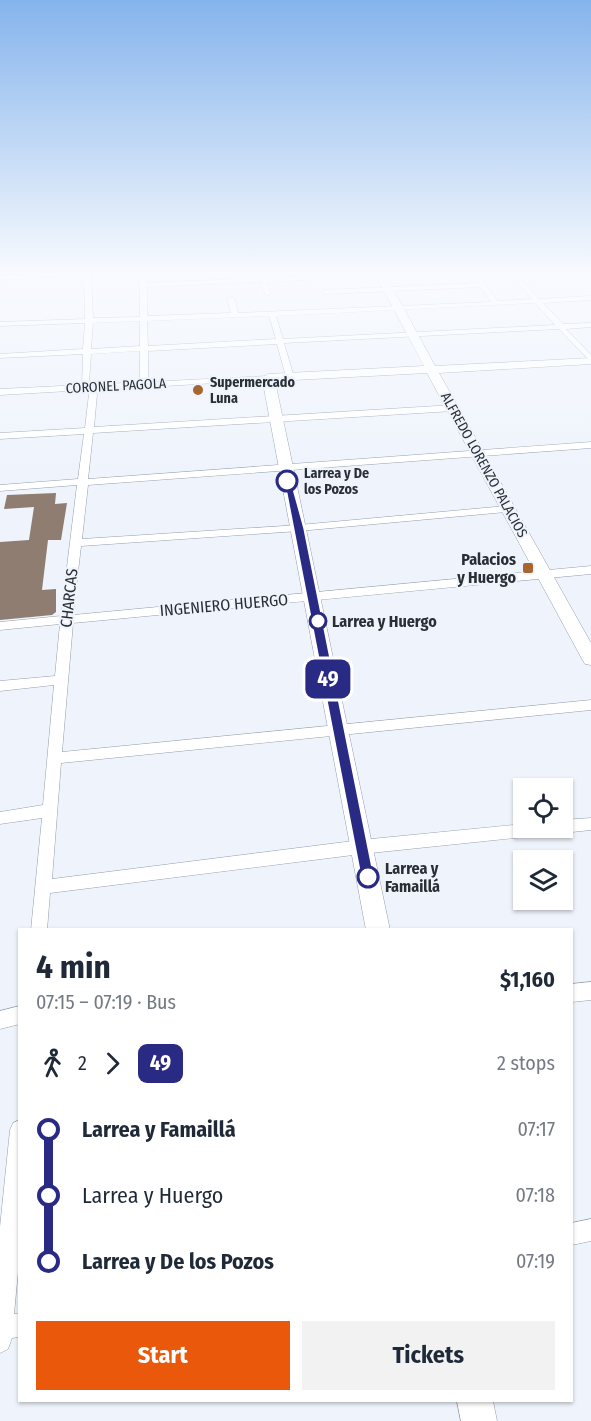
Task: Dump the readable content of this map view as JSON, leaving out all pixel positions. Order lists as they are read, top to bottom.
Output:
{
  "streets": {
    "street": [
      "CORONEL PAGOLA",
      "ALFREDO LORENZO PALACIOS",
      "CHARCAS",
      "INGENIERO HUERGO"
    ]
  },
  "crossings": [
    ["CORONEL PAGOLA", "ALFREDO LORENZO PALACIOS"],
    ["CORONEL PAGOLA", "CHARCAS"],
    ["ALFREDO LORENZO PALACIOS", "INGENIERO HUERGO"],
    ["CHARCAS", "INGENIERO HUERGO"]
  ],
  "places": {
    "other": [
      "Supermercado Luna",
      "Larrea y De los Pozos",
      "Larrea y Huergo",
      "Larrea y Famaillá"
    ],
    "transit": ["Palacios y Huergo"]
  },
  "lines": ["bus line 49"],
  "page": {
    "on_map": "49",
    "heading": ["4 min", "07:15 – 07:19 · Bus", "$1,160"],
    "legs": ["2", "49", "2 stops"],
    "list": [
      {
        "name": "Larrea y Famaillá",
        "value": "07:17"
      },
      {
        "name": "Larrea y Huergo",
        "value": "07:18"
      },
      {
        "name": "Larrea y De los Pozos",
        "value": "07:19"
      }
    ],
    "buttons": ["Start", "Tickets"]
  }
}
